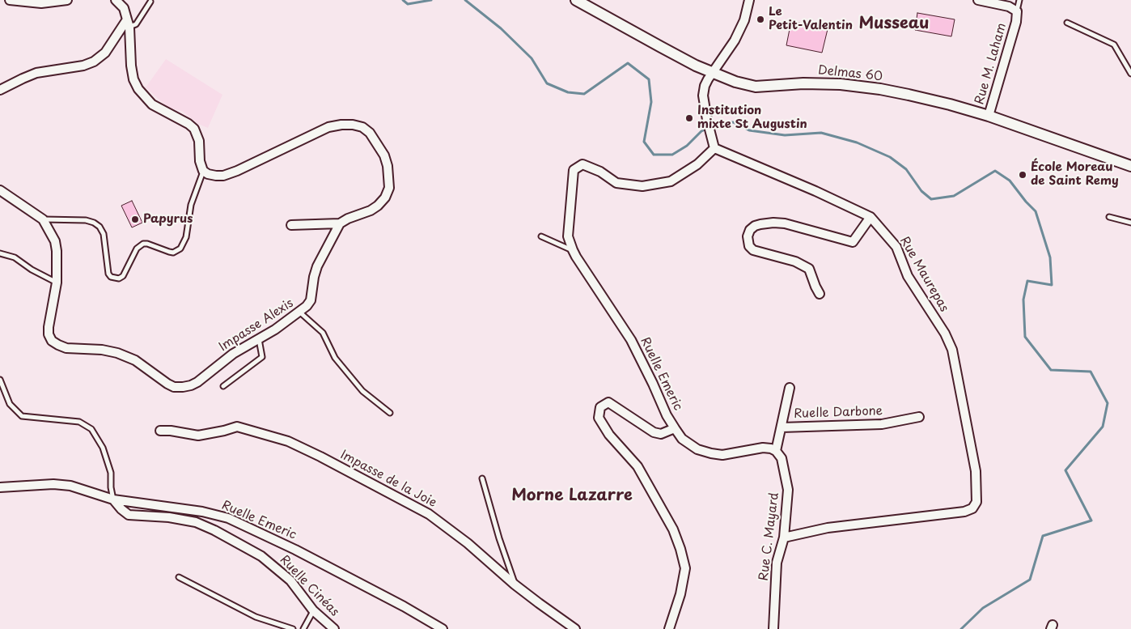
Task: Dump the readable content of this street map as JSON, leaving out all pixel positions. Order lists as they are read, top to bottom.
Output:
{
  "streets": {
    "street": [
      "Rue M. Laham",
      "Delmas 60",
      "Rue Maurepas",
      "Impasse Alexis",
      "Ruelle Emeric",
      "Ruelle Darbone",
      "Impasse de la Joie",
      "Rue C. Mayard",
      "Ruelle Cinéas"
    ]
  },
  "crossings": [
    ["Rue M. Laham", "Delmas 60"],
    ["Rue Maurepas", "Ruelle Emeric"],
    ["Rue Maurepas", "Rue C. Mayard"],
    ["Ruelle Emeric", "Ruelle Cinéas"]
  ],
  "districts": ["Musseau", "Morne Lazarre"],
  "places": [
    "Le Petit-Valentin",
    "Institution mixte St Augustin",
    "École Moreau de Saint Remy",
    "Papyrus"
  ]
}
